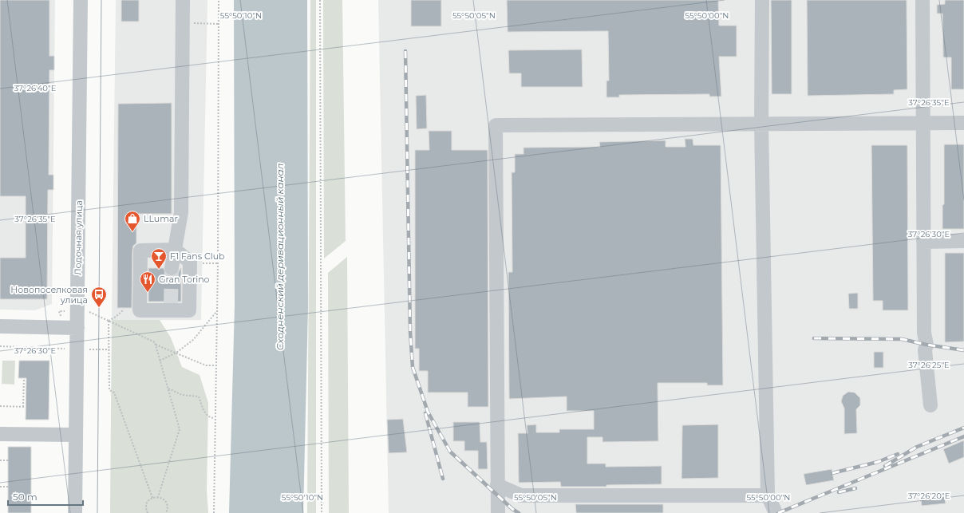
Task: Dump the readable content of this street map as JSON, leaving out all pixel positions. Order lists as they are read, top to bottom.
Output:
{
  "streets": {
    "street": ["Лодочная улица"]
  },
  "water": ["Сходненский деривационный канал"],
  "places": {
    "shop": ["LLumar"],
    "bar": ["F1 Fans Club"],
    "restaurant": ["Gran Torino"],
    "bus stop": ["Новопоселковая улица"]
  },
  "scale_bar": "50 m",
  "coordinates": [
    "55°50'10\"N",
    "55°50'05\"N",
    "55°50'00\"N",
    "37°26'40\"E",
    "37°26'35\"E",
    "37°26'30\"E",
    "37°26'25\"E",
    "37°26'20\"E"
  ]
}
